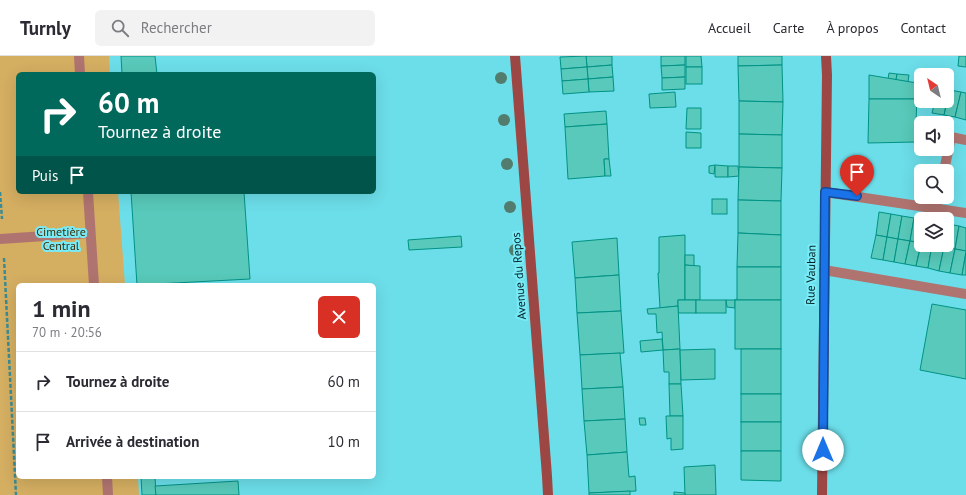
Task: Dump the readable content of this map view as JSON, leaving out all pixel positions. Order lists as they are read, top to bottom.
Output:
{
  "streets": {
    "main road": ["Rue Vauban", "Avenue du Repos"]
  },
  "parks": ["Cimetière Central"],
  "north": "top left",
  "page": {
    "header": "Turnly",
    "search": "Rechercher",
    "nav": [
      "Accueil",
      "Carte",
      "À propos",
      "Contact"
    ],
    "turn": ["60 m", "Tournez à droite"],
    "then": "Puis",
    "heading": ["1 min", "70 m · 20:56"],
    "list": [
      {
        "name": "Tournez à droite",
        "value": "60 m"
      },
      {
        "name": "Arrivée à destination",
        "value": "10 m"
      }
    ]
  }
}
